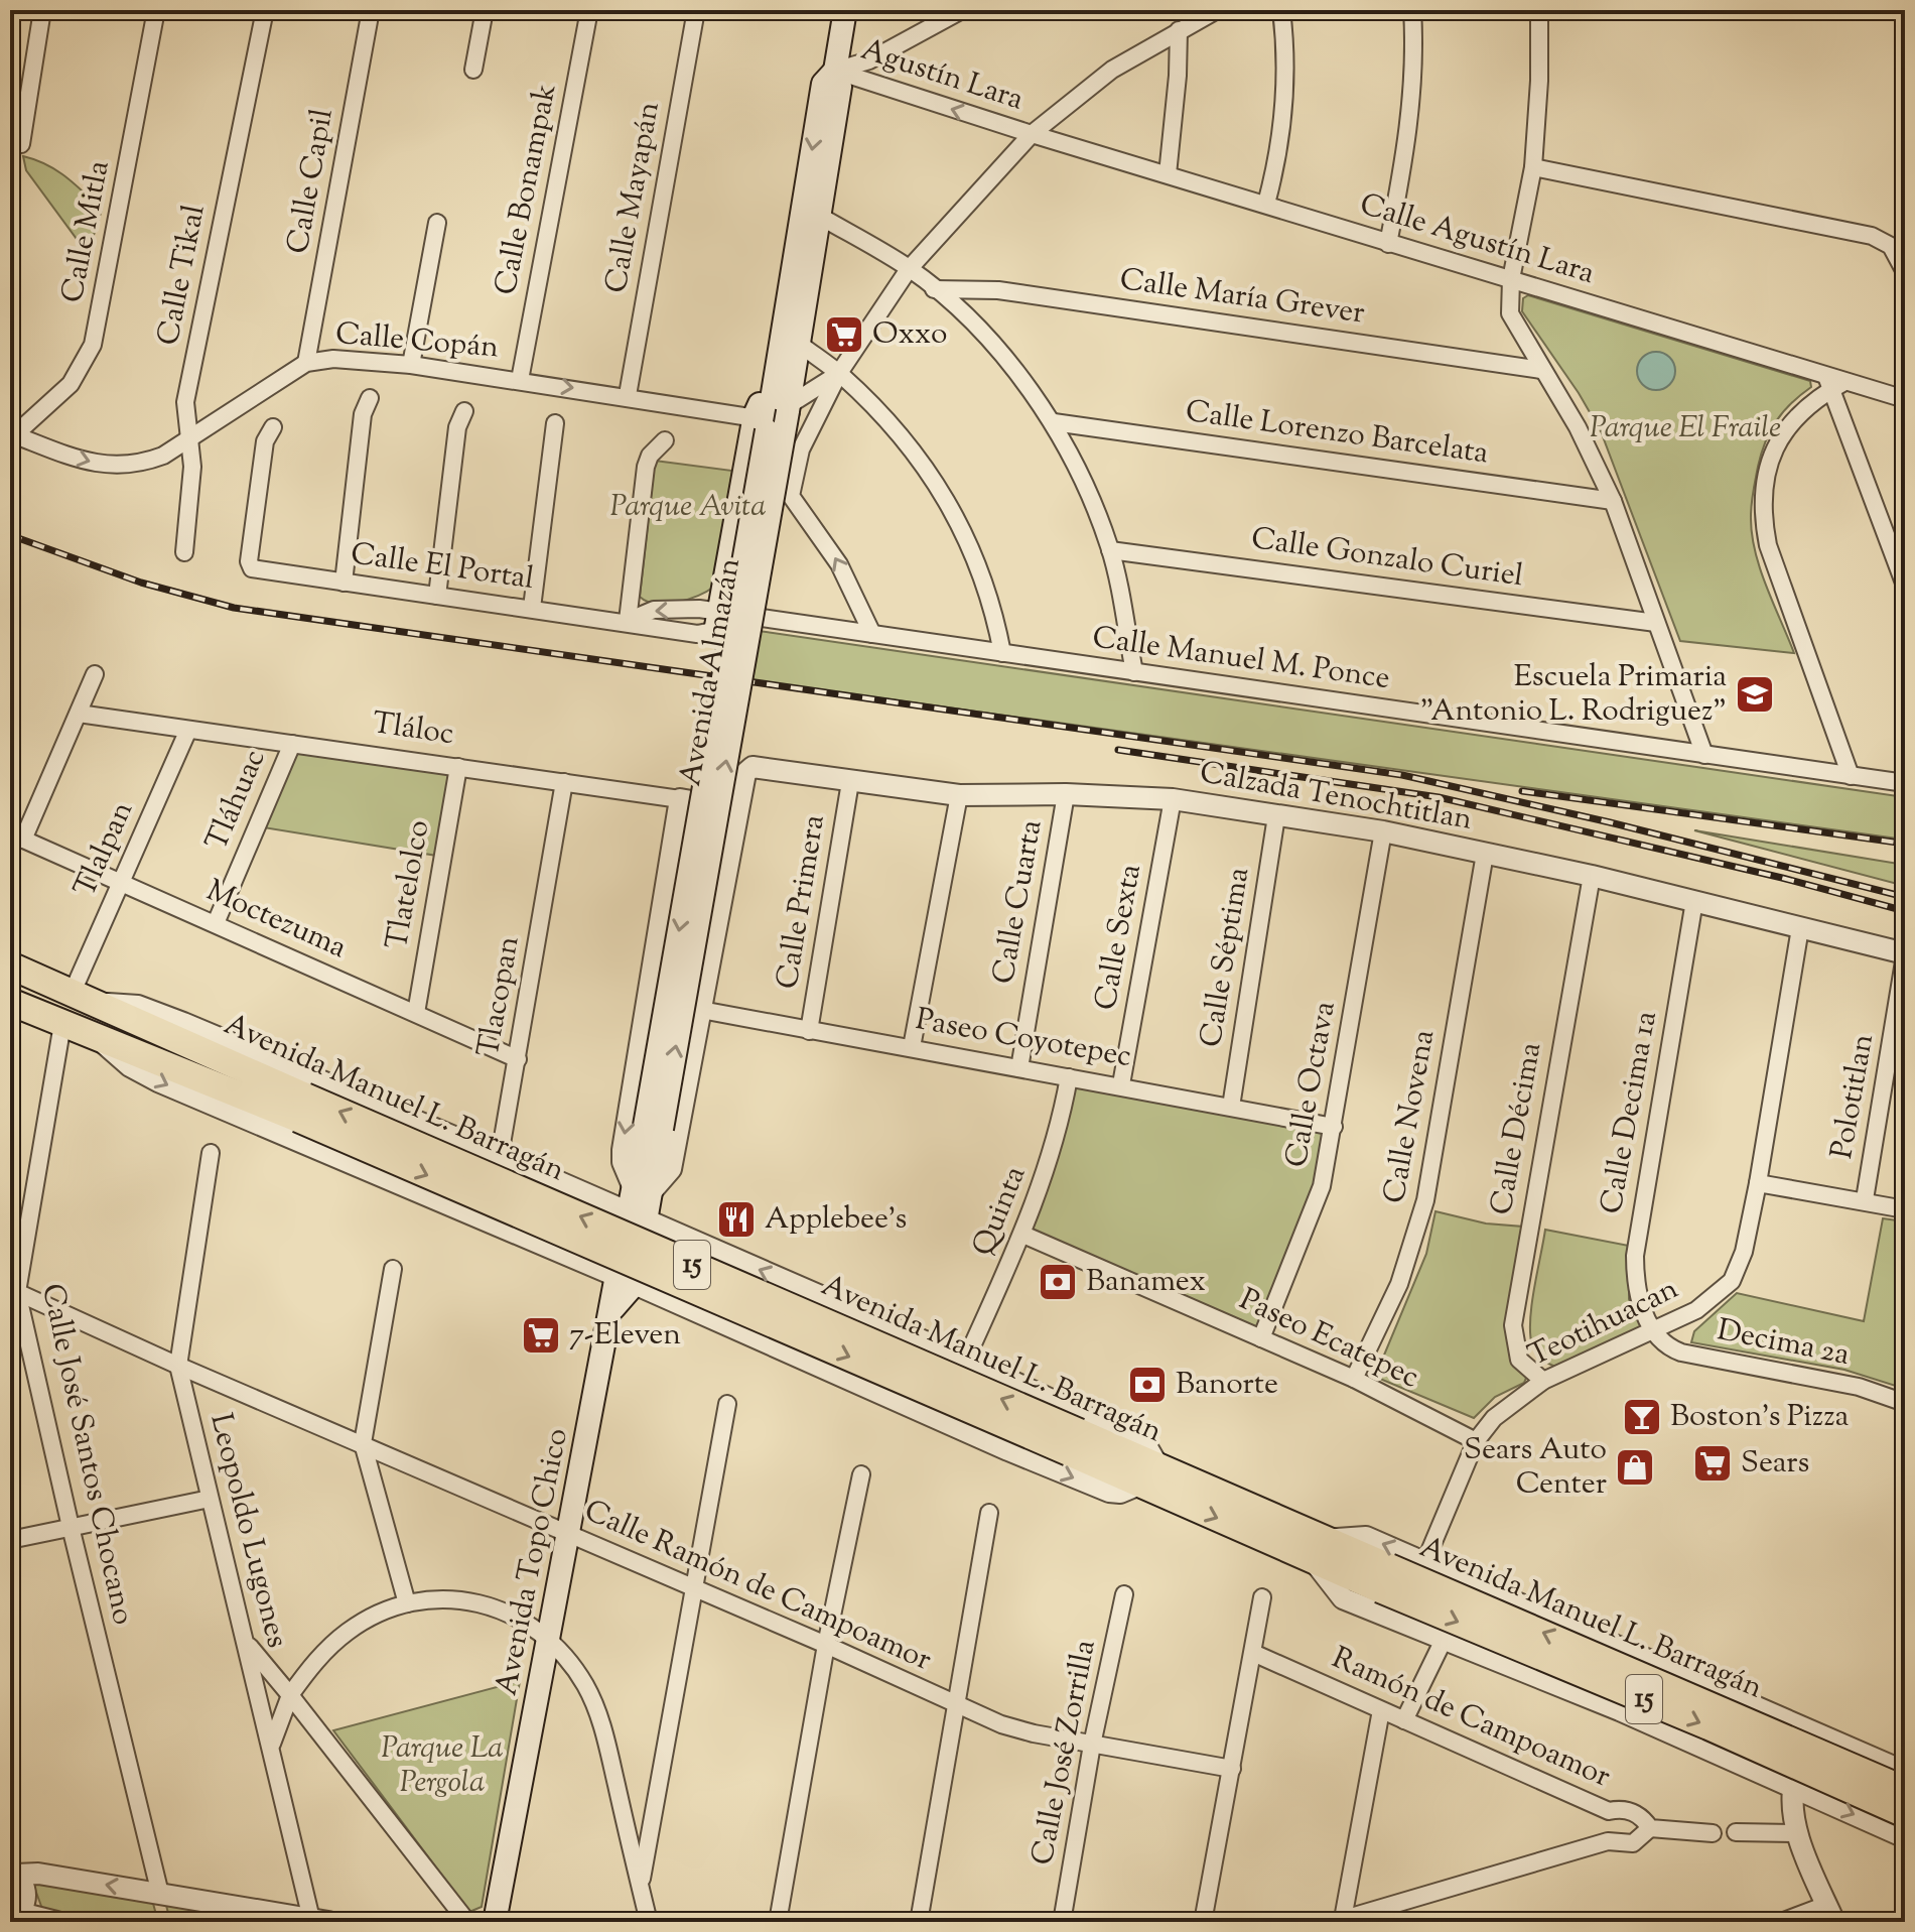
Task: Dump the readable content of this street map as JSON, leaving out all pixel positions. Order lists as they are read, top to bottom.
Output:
{
  "streets": {
    "highway": ["Avenida Manuel L. Barragán", "15"],
    "main road": ["Avenida Almazán", "Avenida Topo Chico"],
    "street": [
      "Agustín Lara",
      "Calle Capil",
      "Calle Bonampak",
      "Calle Mayapán",
      "Calle Mitla",
      "Calle Agustín Lara",
      "Calle Tikal",
      "Calle María Grever",
      "Calle Copán",
      "Calle Lorenzo Barcelata",
      "Calle Gonzalo Curiel",
      "Calle El Portal",
      "Calle Manuel M. Ponce",
      "Tláloc",
      "Calzada Tenochtitlan",
      "Tláhuac",
      "Tlalpan",
      "Tlatelolco",
      "Calle Primera",
      "Calle Cuarta",
      "Moctezuma",
      "Calle Sexta",
      "Calle Séptima",
      "Tlacopan",
      "Paseo Coyotepec",
      "Calle Octava",
      "Polotitlan",
      "Calle Decima 1a",
      "Calle Novena",
      "Calle Décima",
      "Quinta",
      "Teotihuacan",
      "Paseo Ecatepec",
      "Decima 2a",
      "Calle José Santos Chocano",
      "Leopoldo Lugones",
      "Calle Ramón de Campoamor",
      "Ramón de Campoamor",
      "Calle José Zorrilla"
    ]
  },
  "crossings": [
    ["Agustín Lara", "Calle Agustín Lara"],
    ["Agustín Lara", "Avenida Almazán"],
    ["Calle Capil", "Calle Copán"],
    ["Calle Bonampak", "Calle Copán"],
    ["Calle Mayapán", "Calle Copán"],
    ["Calle Mitla", "Calle Copán"],
    ["Calle Tikal", "Calle Copán"],
    ["Calle Copán", "Avenida Almazán"],
    ["Calle El Portal", "Calle Manuel M. Ponce"],
    ["Avenida Almazán", "Avenida Topo Chico"],
    ["Tláloc", "Calzada Tenochtitlan"],
    ["Tláloc", "Tláhuac"],
    ["Tláloc", "Tlalpan"],
    ["Tláloc", "Tlatelolco"],
    ["Tláloc", "Tlacopan"],
    ["Calzada Tenochtitlan", "Calle Primera"],
    ["Calzada Tenochtitlan", "Calle Cuarta"],
    ["Calzada Tenochtitlan", "Calle Sexta"],
    ["Calzada Tenochtitlan", "Calle Séptima"],
    ["Calzada Tenochtitlan", "Calle Octava"],
    ["Calzada Tenochtitlan", "Polotitlan"],
    ["Calzada Tenochtitlan", "Calle Decima 1a"],
    ["Calzada Tenochtitlan", "Calle Novena"],
    ["Calzada Tenochtitlan", "Calle Décima"],
    ["Calzada Tenochtitlan", "Teotihuacan"],
    ["Tláhuac", "Moctezuma"],
    ["Tlalpan", "Moctezuma"],
    ["Tlalpan", "Avenida Manuel L. Barragán"],
    ["Tlatelolco", "Moctezuma"],
    ["Calle Primera", "Paseo Coyotepec"],
    ["Calle Cuarta", "Paseo Coyotepec"],
    ["Moctezuma", "Tlacopan"],
    ["Calle Sexta", "Paseo Coyotepec"],
    ["Calle Séptima", "Paseo Coyotepec"],
    ["Paseo Coyotepec", "Calle Octava"],
    ["Paseo Coyotepec", "Quinta"],
    ["Calle Octava", "Paseo Ecatepec"],
    ["Avenida Manuel L. Barragán", "Calle José Santos Chocano"],
    ["Calle Decima 1a", "Teotihuacan"],
    ["Calle Decima 1a", "Decima 2a"],
    ["Calle Novena", "Paseo Ecatepec"],
    ["Calle Décima", "Teotihuacan"],
    ["Quinta", "Paseo Ecatepec"],
    ["Teotihuacan", "Paseo Ecatepec"],
    ["Teotihuacan", "Decima 2a"],
    ["Calle José Santos Chocano", "Calle Ramón de Campoamor"],
    ["Leopoldo Lugones", "Calle Ramón de Campoamor"],
    ["Avenida Topo Chico", "Calle Ramón de Campoamor"],
    ["Calle Ramón de Campoamor", "Calle José Zorrilla"]
  ],
  "one_way": ["Agustín Lara", "Calle Copán"],
  "parks": ["Parque El Fraile", "Parque Avita", "Parque La Pergola"],
  "places": {
    "supermarket": ["Oxxo", "7-Eleven", "Sears"],
    "school or university": ["Escuela Primaria \"Antonio L. Rodriguez\""],
    "restaurant": ["Applebee's"],
    "bank": ["Banamex", "Banorte"],
    "bar": ["Boston's Pizza"],
    "shop": ["Sears Auto Center"]
  }
}
